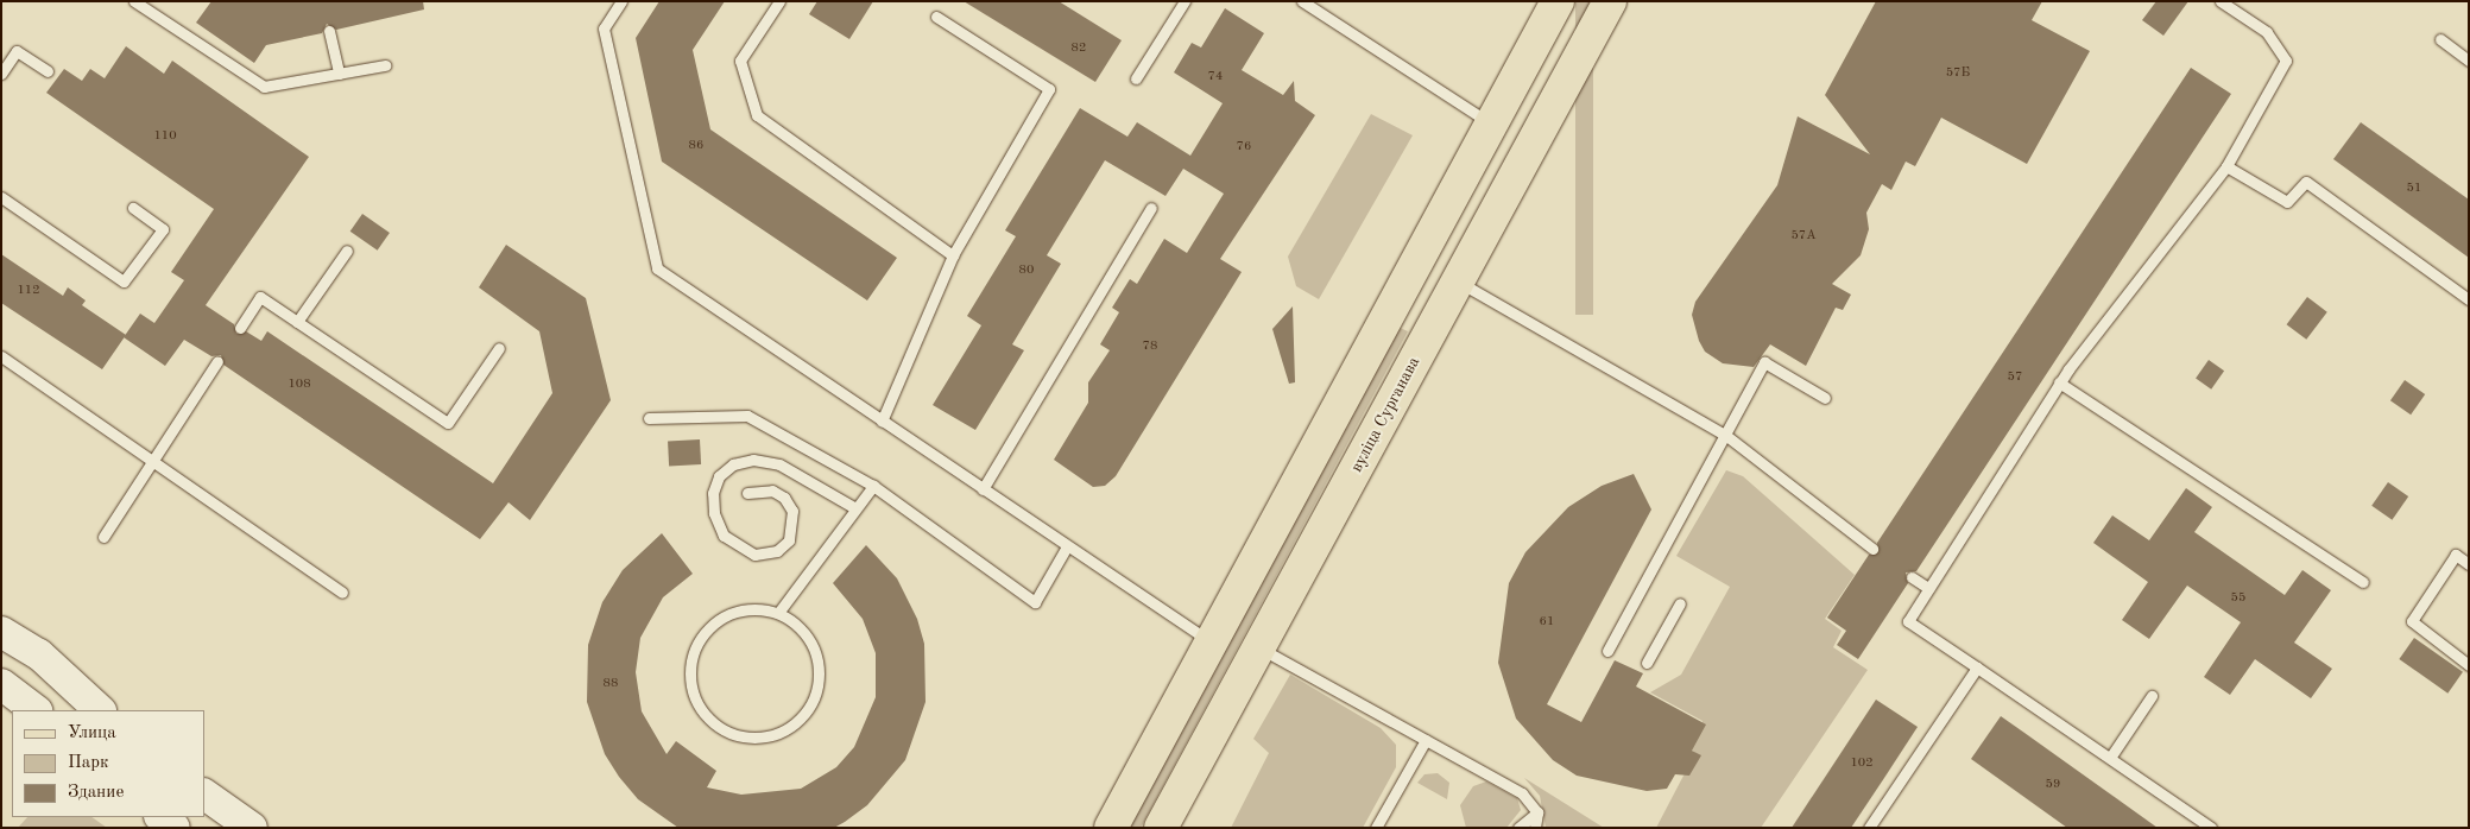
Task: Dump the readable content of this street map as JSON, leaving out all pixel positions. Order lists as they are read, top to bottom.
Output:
{
  "streets": {
    "main road": ["вуліца Сурганава"]
  },
  "house_numbers": [
    "82",
    "57Б",
    "74",
    "110",
    "86",
    "76",
    "51",
    "57А",
    "80",
    "112",
    "78",
    "57",
    "108",
    "55",
    "61",
    "88",
    "102",
    "59"
  ],
  "legend": ["Улица", "Парк", "Здание"]
}
